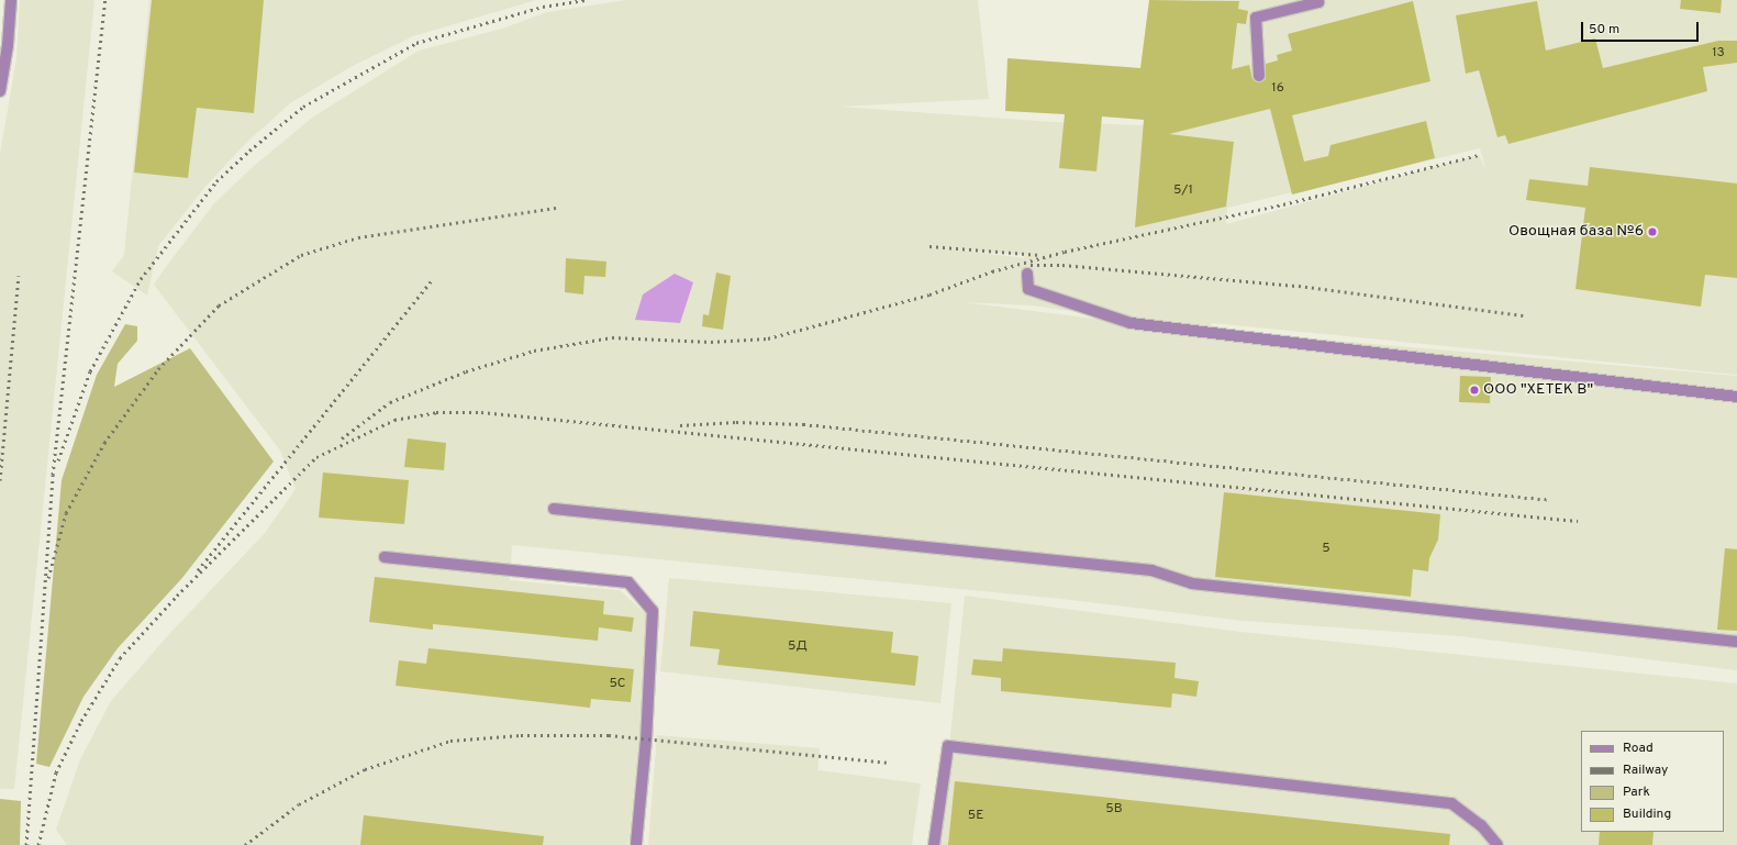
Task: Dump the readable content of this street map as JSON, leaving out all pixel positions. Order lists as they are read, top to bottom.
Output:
{
  "places": ["Овощная база №6", "ООО \"ХЕТЕК В\""],
  "house_numbers": [
    "13",
    "16",
    "5/1",
    "5",
    "5Д",
    "5С",
    "5В",
    "5Е"
  ],
  "legend": [
    "Road",
    "Railway",
    "Park",
    "Building"
  ],
  "scale_bar": "50 m"
}
